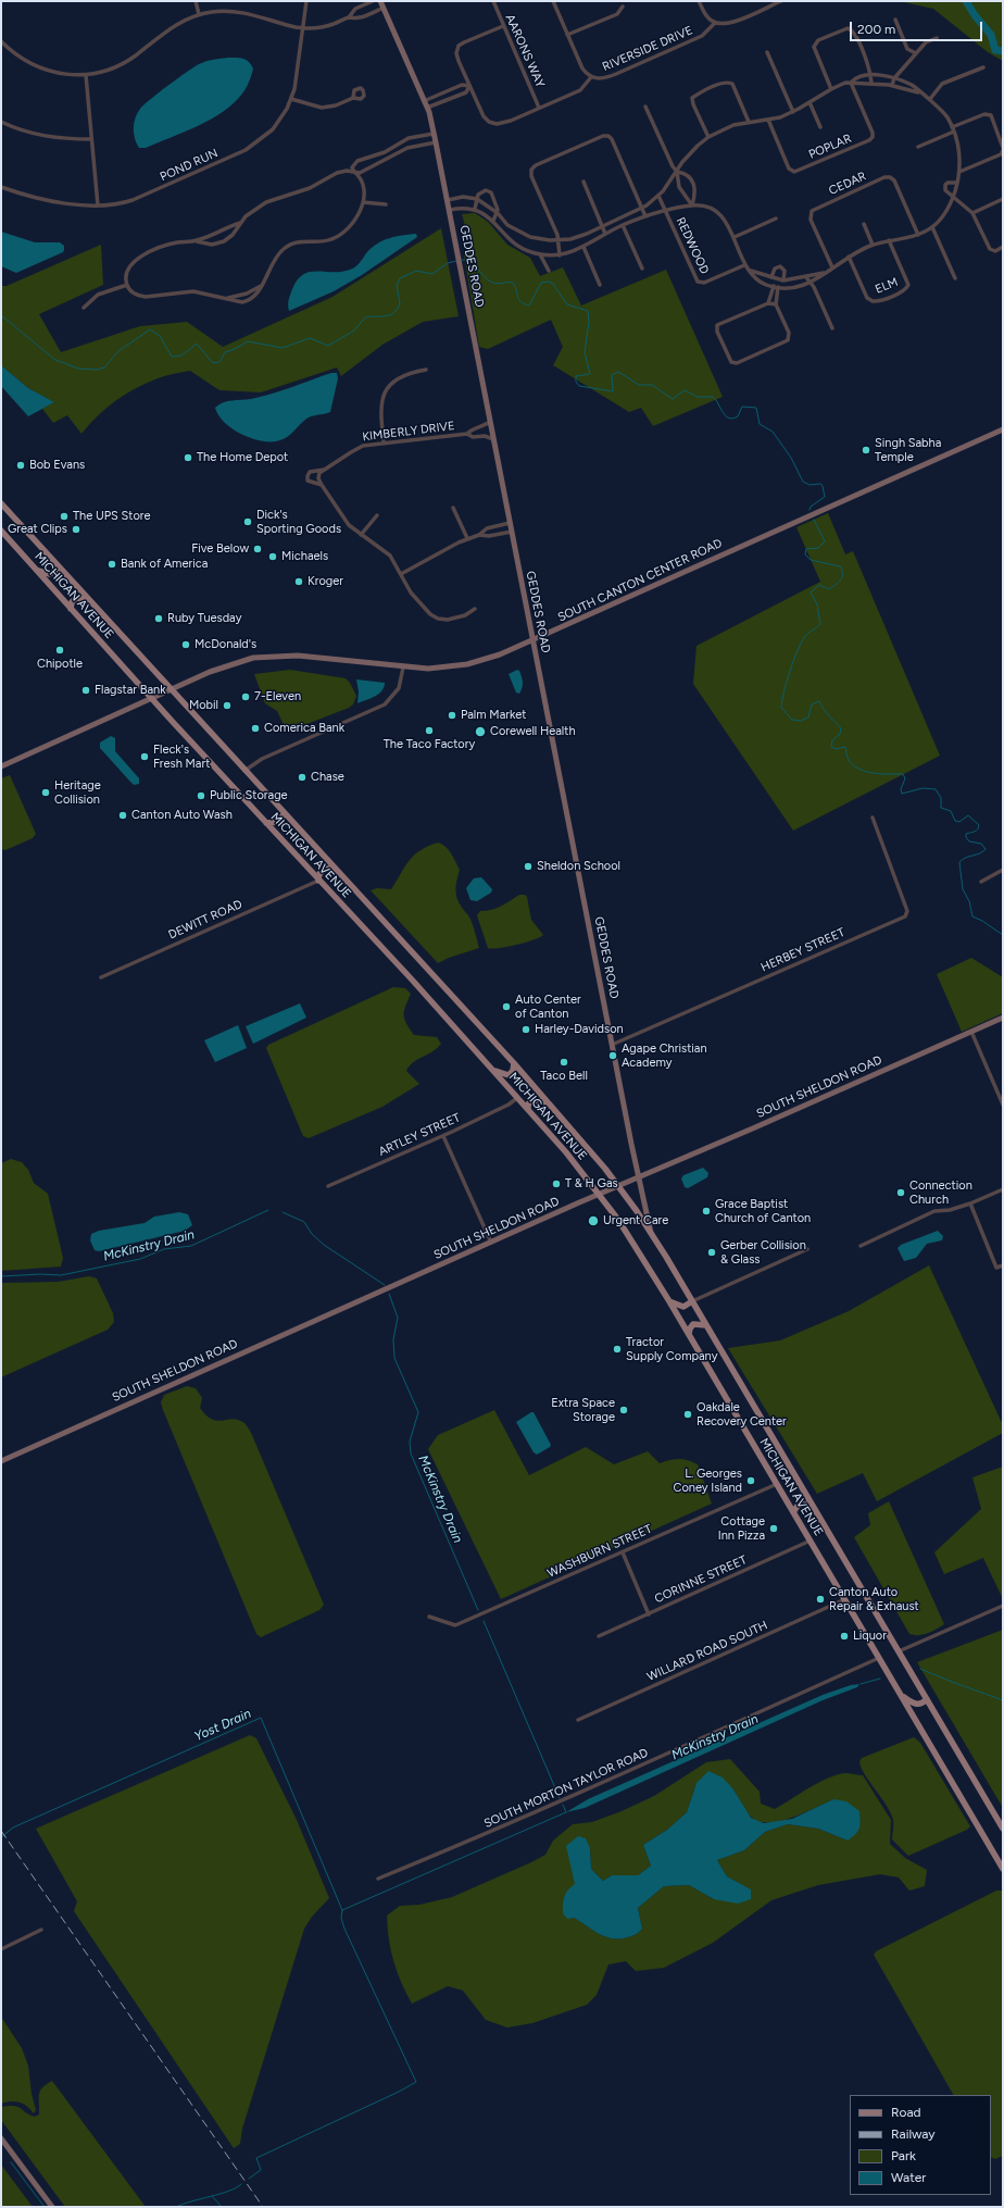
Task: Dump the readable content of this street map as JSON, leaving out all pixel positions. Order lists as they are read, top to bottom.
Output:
{
  "streets": {
    "main road": [
      "GEDDES ROAD",
      "SOUTH CANTON CENTER ROAD",
      "MICHIGAN AVENUE",
      "SOUTH SHELDON ROAD"
    ],
    "street": [
      "RIVERSIDE DRIVE",
      "AARONS WAY",
      "POPLAR",
      "POND RUN",
      "CEDAR",
      "REDWOOD",
      "ELM",
      "KIMBERLY DRIVE",
      "DEWITT ROAD",
      "HERBEY STREET",
      "ARTLEY STREET",
      "WASHBURN STREET",
      "CORINNE STREET",
      "WILLARD ROAD SOUTH",
      "SOUTH MORTON TAYLOR ROAD"
    ]
  },
  "crossings": [
    ["GEDDES ROAD", "KIMBERLY DRIVE"],
    ["GEDDES ROAD", "SOUTH CANTON CENTER ROAD"],
    ["GEDDES ROAD", "MICHIGAN AVENUE"],
    ["GEDDES ROAD", "HERBEY STREET"],
    ["GEDDES ROAD", "SOUTH SHELDON ROAD"],
    ["SOUTH CANTON CENTER ROAD", "MICHIGAN AVENUE"],
    ["MICHIGAN AVENUE", "DEWITT ROAD"],
    ["MICHIGAN AVENUE", "SOUTH SHELDON ROAD"],
    ["MICHIGAN AVENUE", "ARTLEY STREET"],
    ["MICHIGAN AVENUE", "WASHBURN STREET"],
    ["MICHIGAN AVENUE", "CORINNE STREET"],
    ["MICHIGAN AVENUE", "WILLARD ROAD SOUTH"],
    ["MICHIGAN AVENUE", "SOUTH MORTON TAYLOR ROAD"]
  ],
  "water": ["McKinstry Drain", "Yost Drain"],
  "places": [
    "Singh Sabha Temple",
    "The Home Depot",
    "Bob Evans",
    "The UPS Store",
    "Dick's Sporting Goods",
    "Great Clips",
    "Five Below",
    "Michaels",
    "Bank of America",
    "Kroger",
    "Ruby Tuesday",
    "McDonald's",
    "Chipotle",
    "Flagstar Bank",
    "7-Eleven",
    "Mobil",
    "Palm Market",
    "Comerica Bank",
    "The Taco Factory",
    "Corewell Health",
    "Fleck's Fresh Mart",
    "Chase",
    "Heritage Collision",
    "Public Storage",
    "Canton Auto Wash",
    "Sheldon School",
    "Auto Center of Canton",
    "Harley-Davidson",
    "Agape Christian Academy",
    "Taco Bell",
    "T & H Gas",
    "Connection Church",
    "Grace Baptist Church of Canton",
    "Urgent Care",
    "Gerber Collision & Glass",
    "Tractor Supply Company",
    "Extra Space Storage",
    "Oakdale Recovery Center",
    "L. Georges Coney Island",
    "Cottage Inn Pizza",
    "Canton Auto Repair & Exhaust",
    "Liquor"
  ],
  "legend": [
    "Road",
    "Railway",
    "Park",
    "Water"
  ],
  "scale_bar": "200 m"
}
